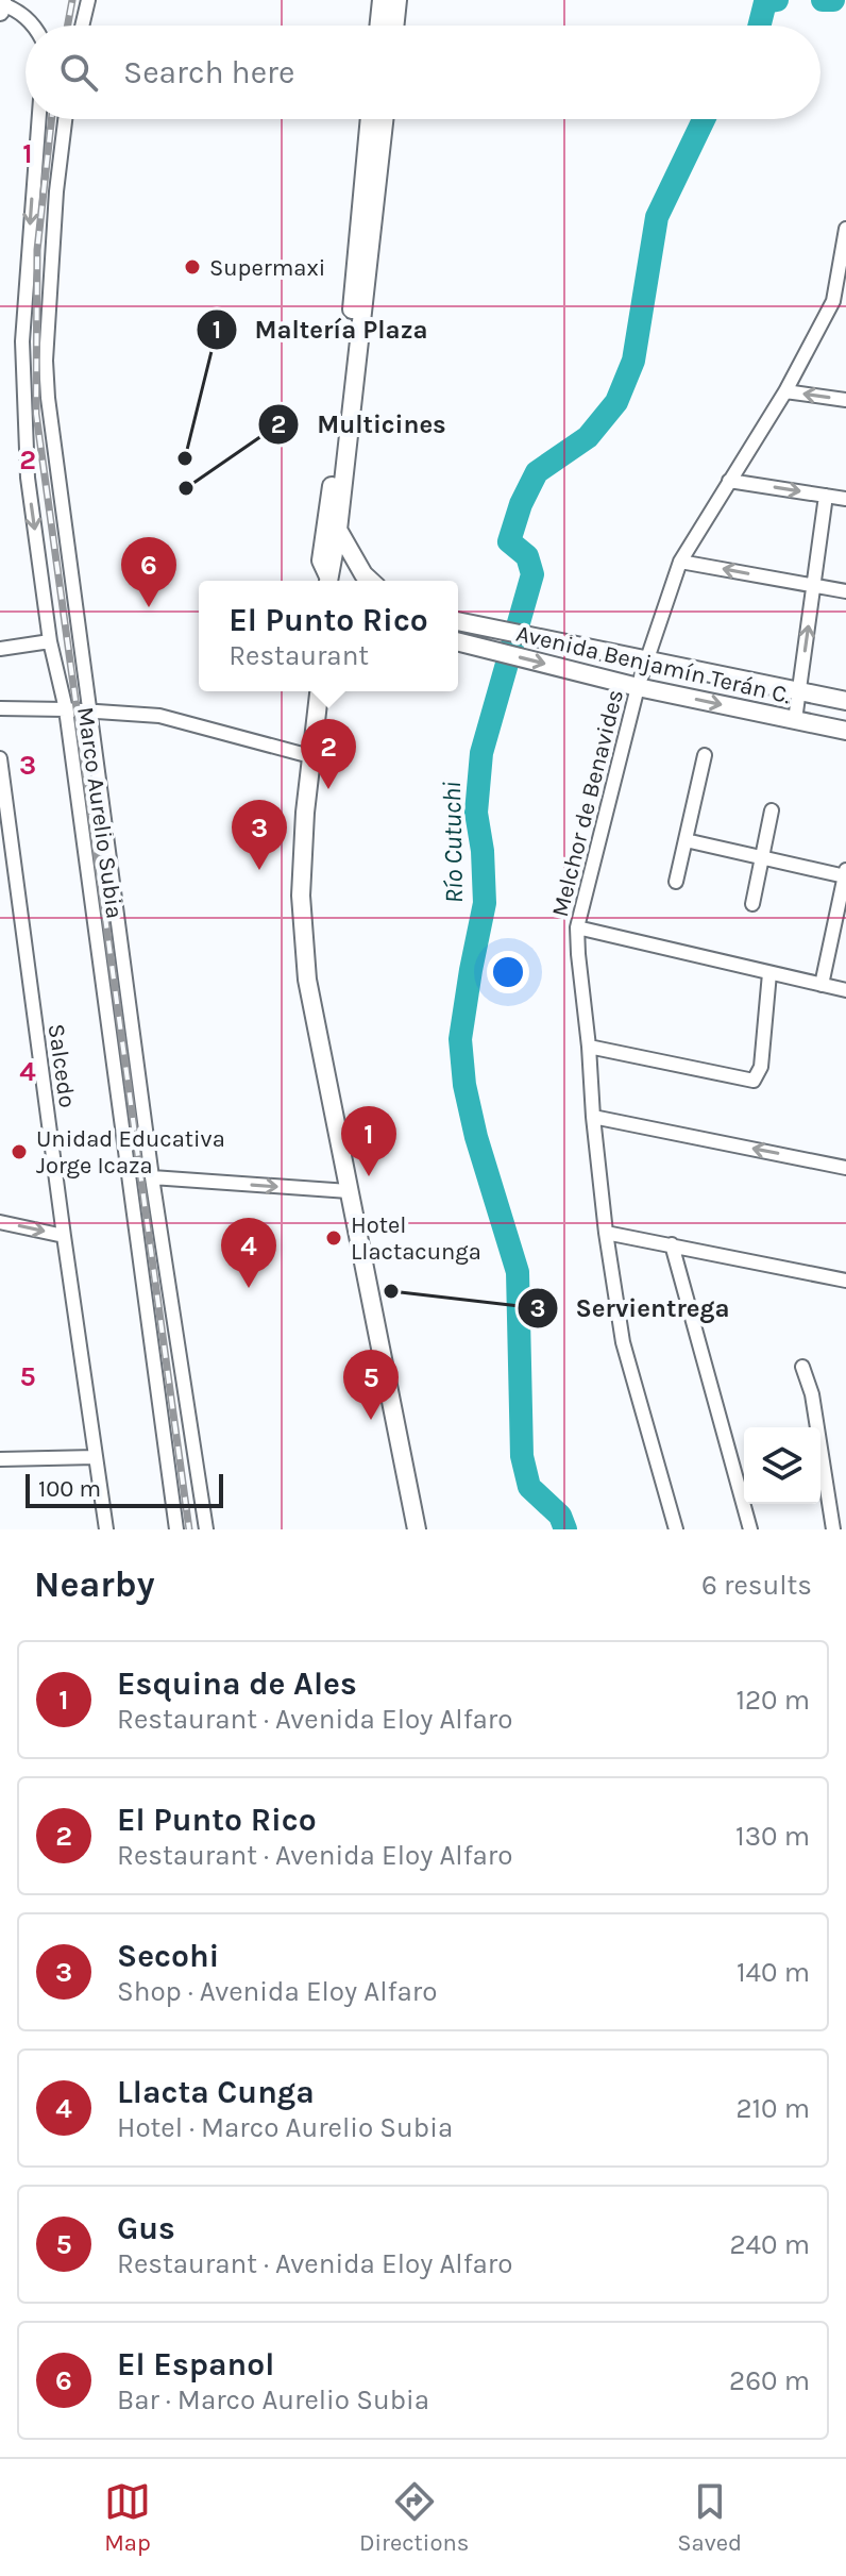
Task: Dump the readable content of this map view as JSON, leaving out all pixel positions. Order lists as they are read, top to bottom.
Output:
{
  "streets": {
    "main road": ["Avenida Benjamín Terán C."],
    "street": ["Melchor de Benavides", "Marco Aurelio Subia", "Salcedo"]
  },
  "crossings": [
    ["Avenida Benjamín Terán C.", "Melchor de Benavides"]
  ],
  "water": ["Río Cutuchi"],
  "places": [
    "Supermaxi",
    "Maltería Plaza",
    "Multicines",
    "Unidad Educativa Jorge Icaza",
    "Hotel Llactacunga",
    "Servientrega"
  ],
  "scale_bar": "100 m",
  "page": {
    "search": "Search here",
    "pins": [
      "6",
      "2",
      "3",
      "1",
      "4",
      "5"
    ],
    "popup": ["El Punto Rico", "Restaurant"],
    "scale": "100 m",
    "heading": ["Nearby", "6 results"],
    "list": [
      {
        "mark": "1",
        "name": "Esquina de Ales",
        "note": "Restaurant · Avenida Eloy Alfaro",
        "value": "120 m"
      },
      {
        "mark": "2",
        "name": "El Punto Rico",
        "note": "Restaurant · Avenida Eloy Alfaro",
        "value": "130 m"
      },
      {
        "mark": "3",
        "name": "Secohi",
        "note": "Shop · Avenida Eloy Alfaro",
        "value": "140 m"
      },
      {
        "mark": "4",
        "name": "Llacta Cunga",
        "note": "Hotel · Marco Aurelio Subia",
        "value": "210 m"
      },
      {
        "mark": "5",
        "name": "Gus",
        "note": "Restaurant · Avenida Eloy Alfaro",
        "value": "240 m"
      },
      {
        "mark": "6",
        "name": "El Espanol",
        "note": "Bar · Marco Aurelio Subia",
        "value": "260 m"
      }
    ],
    "nav": ["Map", "Directions", "Saved"]
  },
  "grid": {
    "rows": [
      "1",
      "2",
      "3",
      "4",
      "5"
    ]
  }
}
